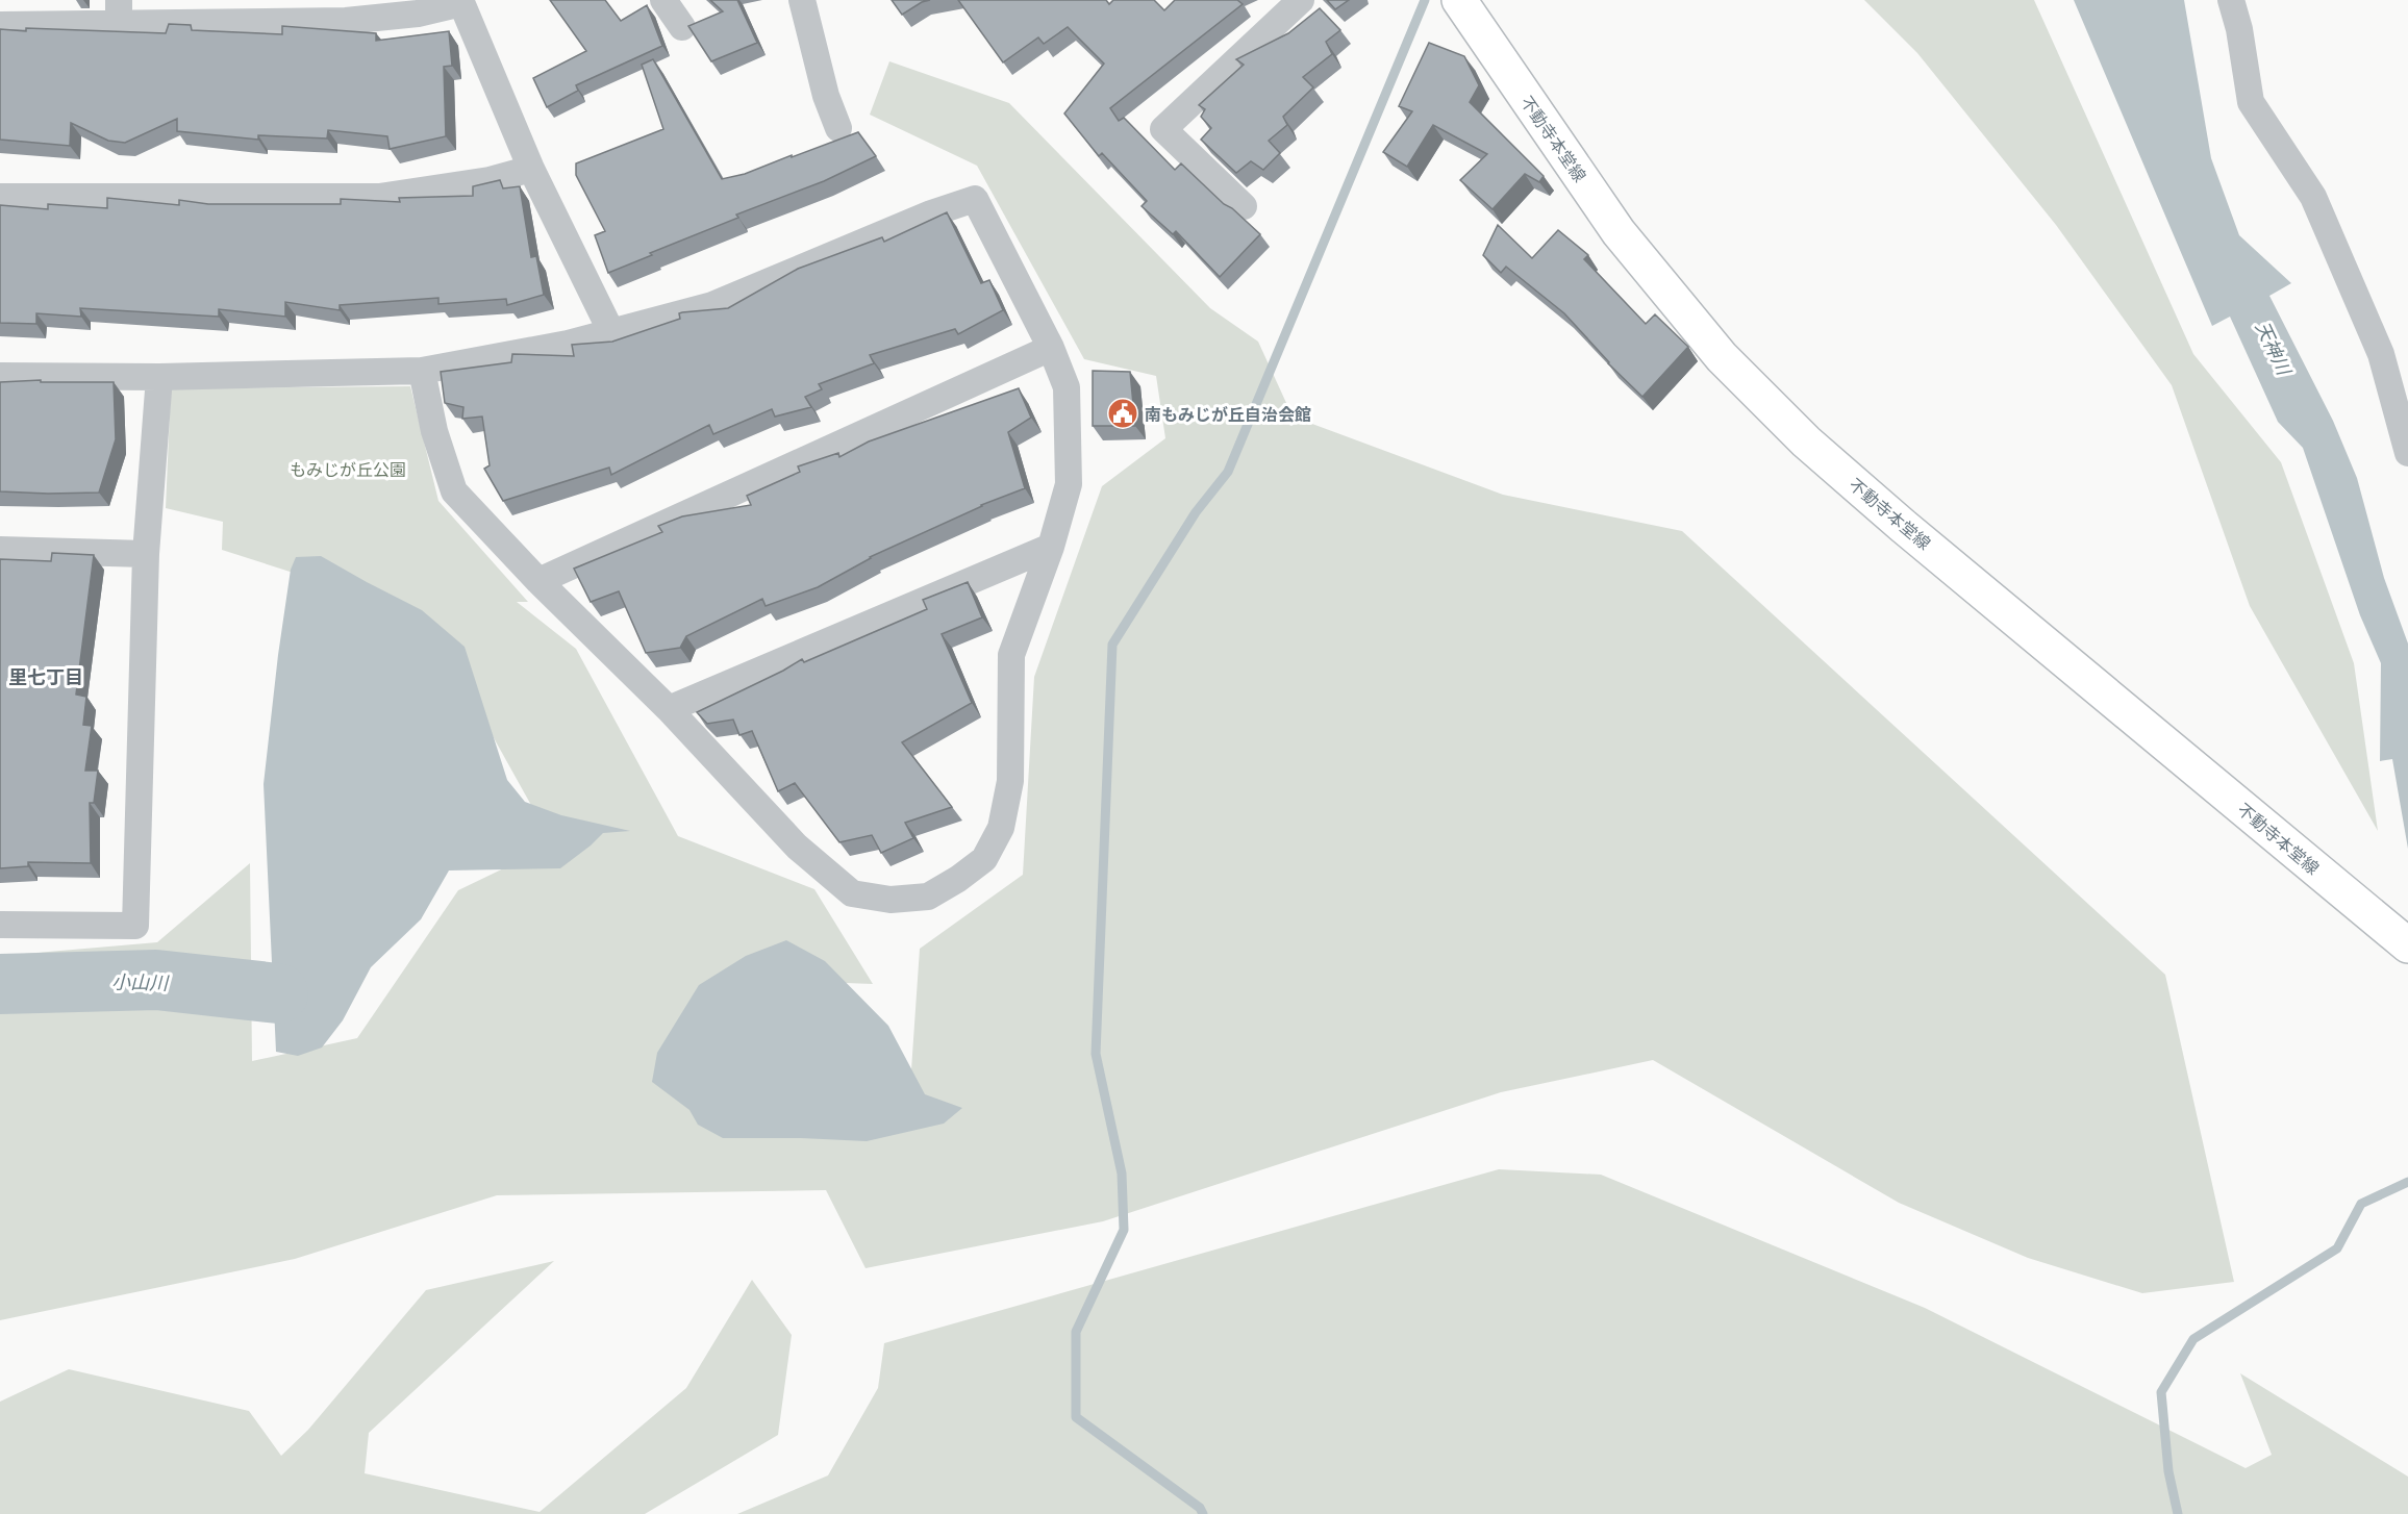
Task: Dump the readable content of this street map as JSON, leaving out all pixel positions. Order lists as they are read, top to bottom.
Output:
{
  "streets": {
    "main road": ["不動寺本堂線"]
  },
  "districts": ["里七丁目"],
  "water": ["天神川", "小山川"],
  "parks": ["もみじが丘公園"],
  "places": {
    "public building": ["南もみじが丘自治会館"]
  }
}
